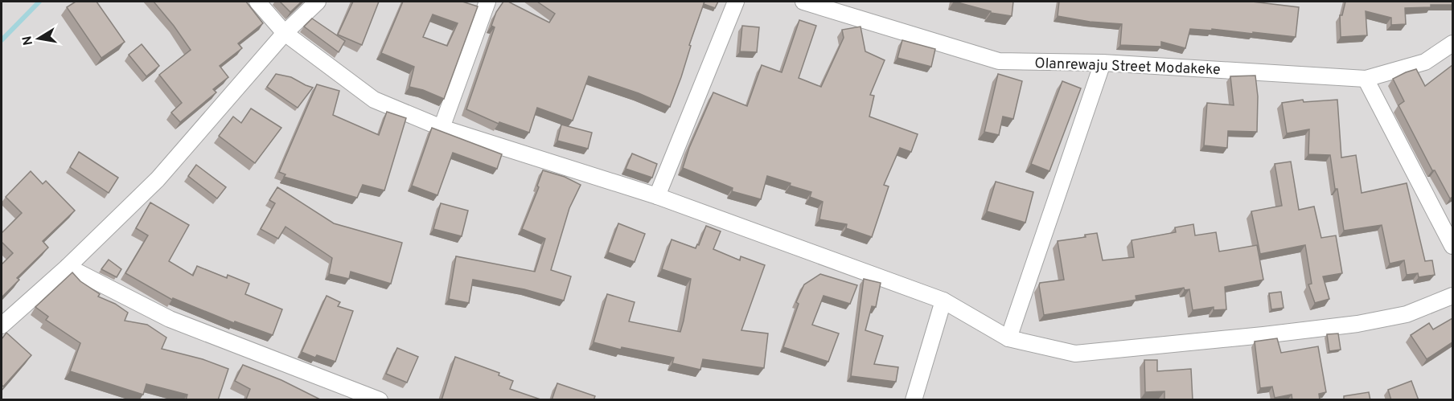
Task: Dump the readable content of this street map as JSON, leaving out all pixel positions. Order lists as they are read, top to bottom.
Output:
{
  "streets": {
    "street": ["Olanrewaju Street Modakeke"]
  },
  "north": "left"
}
